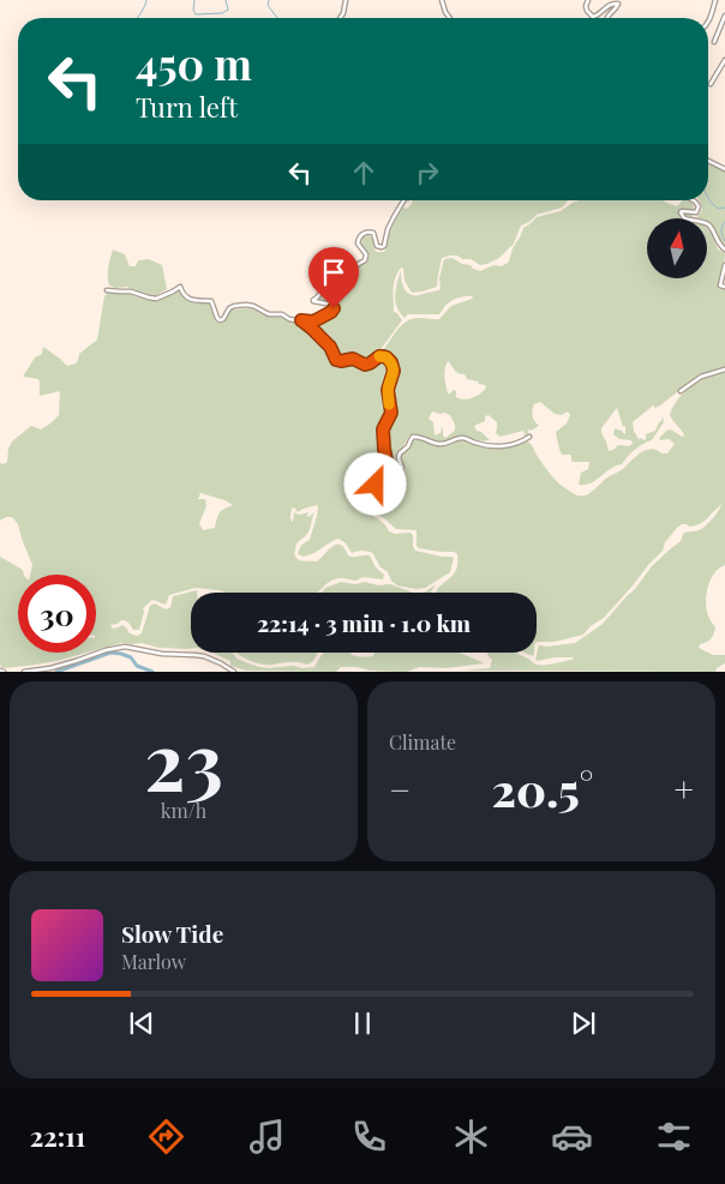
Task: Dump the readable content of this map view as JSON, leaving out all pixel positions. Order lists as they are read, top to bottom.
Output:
{
  "north": "top",
  "page": {
    "turn": ["450 m", "Turn left"],
    "limit": "30",
    "trip": "22:14 · 3 min · 1.0 km",
    "tile": [
      ["23", "km/h"],
      "Climate"
    ],
    "heat": ["−", "20.5°", "+"],
    "song": ["Slow Tide", "Marlow"],
    "tabs": "22:11"
  }
}
